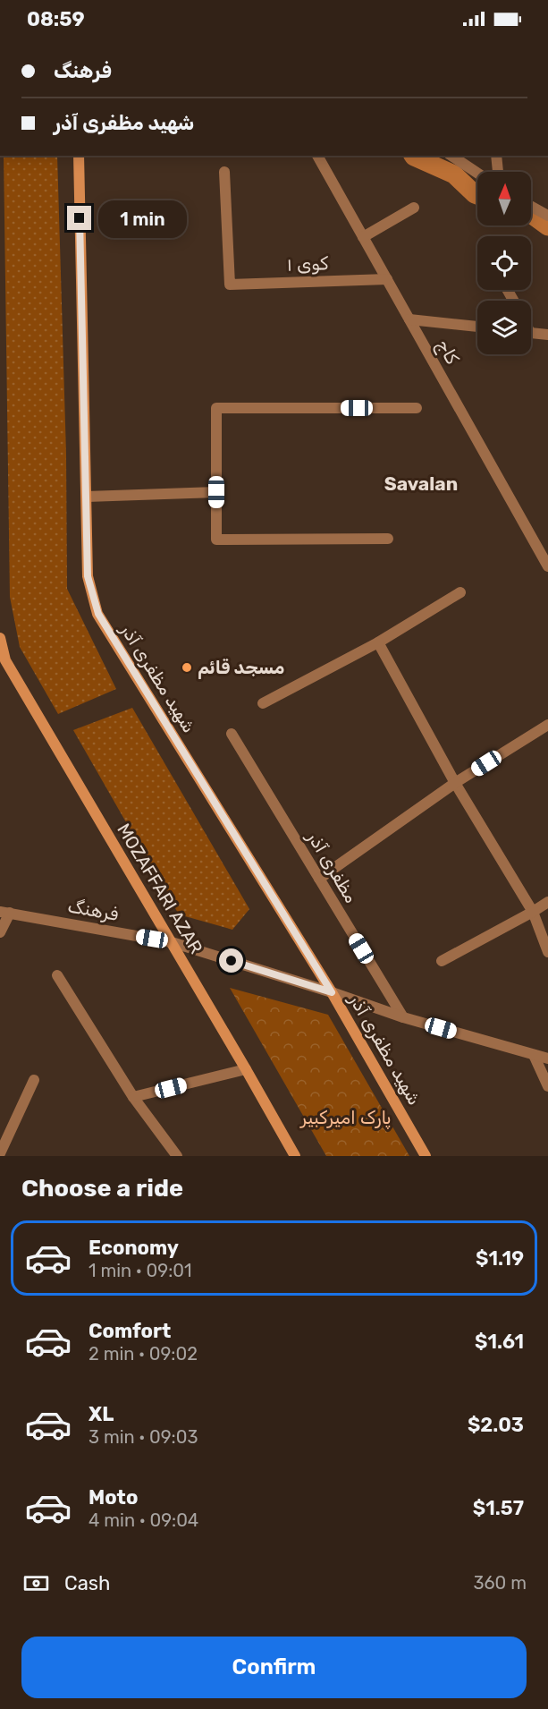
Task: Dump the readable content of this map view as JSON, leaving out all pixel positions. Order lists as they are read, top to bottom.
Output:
{
  "streets": {
    "main road": ["شهید مظفری آذر", "MOZAFFARI AZAR"],
    "street": [
      "کوی ۱",
      "کاج",
      "مظفری آذر",
      "فرهنگ"
    ]
  },
  "crossings": [
    ["کوی ۱", "کاج"],
    ["شهید مظفری آذر", "فرهنگ"],
    ["مظفری آذر", "فرهنگ"],
    ["MOZAFFARI AZAR", "فرهنگ"]
  ],
  "districts": ["Savalan"],
  "parks": ["پارک امیرکبیر"],
  "places": ["مسجد قائم"],
  "north": "top",
  "page": {
    "status": "08:59",
    "banner": ["فرهنگ", "شهید مظفری آذر"],
    "bubble": "1 min",
    "heading": "Choose a ride",
    "list": [
      {
        "name": "Economy",
        "note": "1 min · 09:01",
        "value": "$1.19"
      },
      {
        "name": "Comfort",
        "note": "2 min · 09:02",
        "value": "$1.61"
      },
      {
        "name": "XL",
        "note": "3 min · 09:03",
        "value": "$2.03"
      },
      {
        "name": "Moto",
        "note": "4 min · 09:04",
        "value": "$1.57"
      }
    ],
    "pay": ["Cash", "360 m"],
    "buttons": "Confirm"
  }
}
